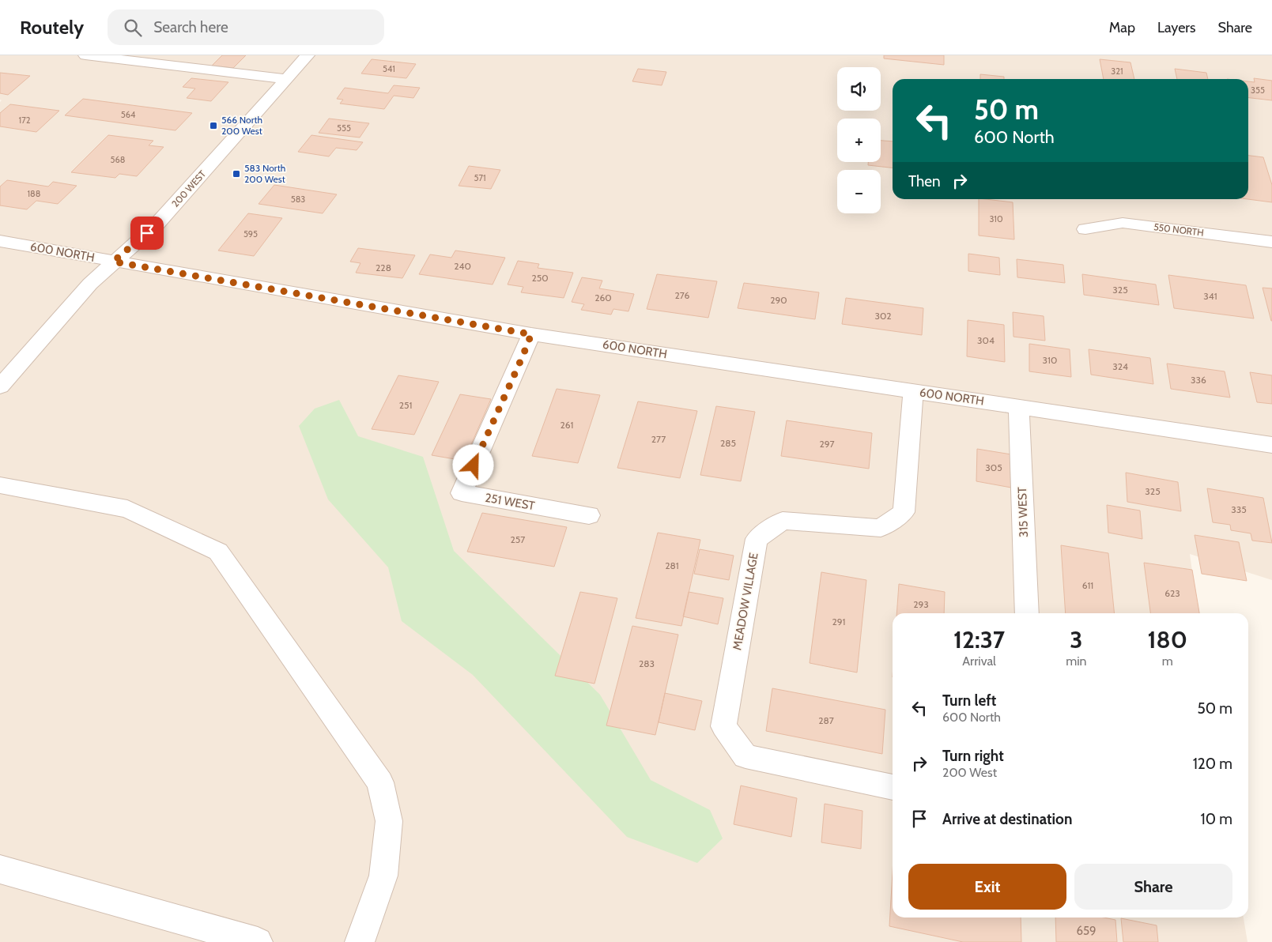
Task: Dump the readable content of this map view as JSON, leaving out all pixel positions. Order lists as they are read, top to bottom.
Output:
{
  "streets": {
    "street": [
      "200 WEST",
      "550 NORTH",
      "600 NORTH",
      "251 WEST",
      "315 WEST",
      "MEADOW VILLAGE"
    ]
  },
  "crossings": [
    ["200 WEST", "600 NORTH"],
    ["600 NORTH", "251 WEST"],
    ["600 NORTH", "315 WEST"],
    ["600 NORTH", "MEADOW VILLAGE"]
  ],
  "places": {
    "transit": ["566 North 200 West", "583 North 200 West"]
  },
  "house_numbers": [
    "541",
    "321",
    "355",
    "564",
    "172",
    "555",
    "568",
    "571",
    "188",
    "583",
    "310",
    "595",
    "240",
    "228",
    "250",
    "325",
    "276",
    "341",
    "260",
    "290",
    "302",
    "304",
    "310",
    "324",
    "336",
    "251",
    "261",
    "277",
    "285",
    "297",
    "305",
    "325",
    "335",
    "257",
    "281",
    "611",
    "623",
    "293",
    "291",
    "283",
    "287",
    "659"
  ],
  "page": {
    "header": "Routely",
    "search": "Search here",
    "nav": ["Map", "Layers", "Share"],
    "map_buttons": ["+", "−"],
    "turn": ["50 m", "600 North"],
    "then": "Then",
    "eta": [
      "12:37",
      "Arrival",
      "3",
      "min",
      "180",
      "m"
    ],
    "list": [
      {
        "name": "Turn left",
        "note": "600 North",
        "value": "50 m"
      },
      {
        "name": "Turn right",
        "note": "200 West",
        "value": "120 m"
      },
      {
        "name": "Arrive at destination",
        "value": "10 m"
      }
    ],
    "buttons": ["Exit", "Share"]
  }
}
